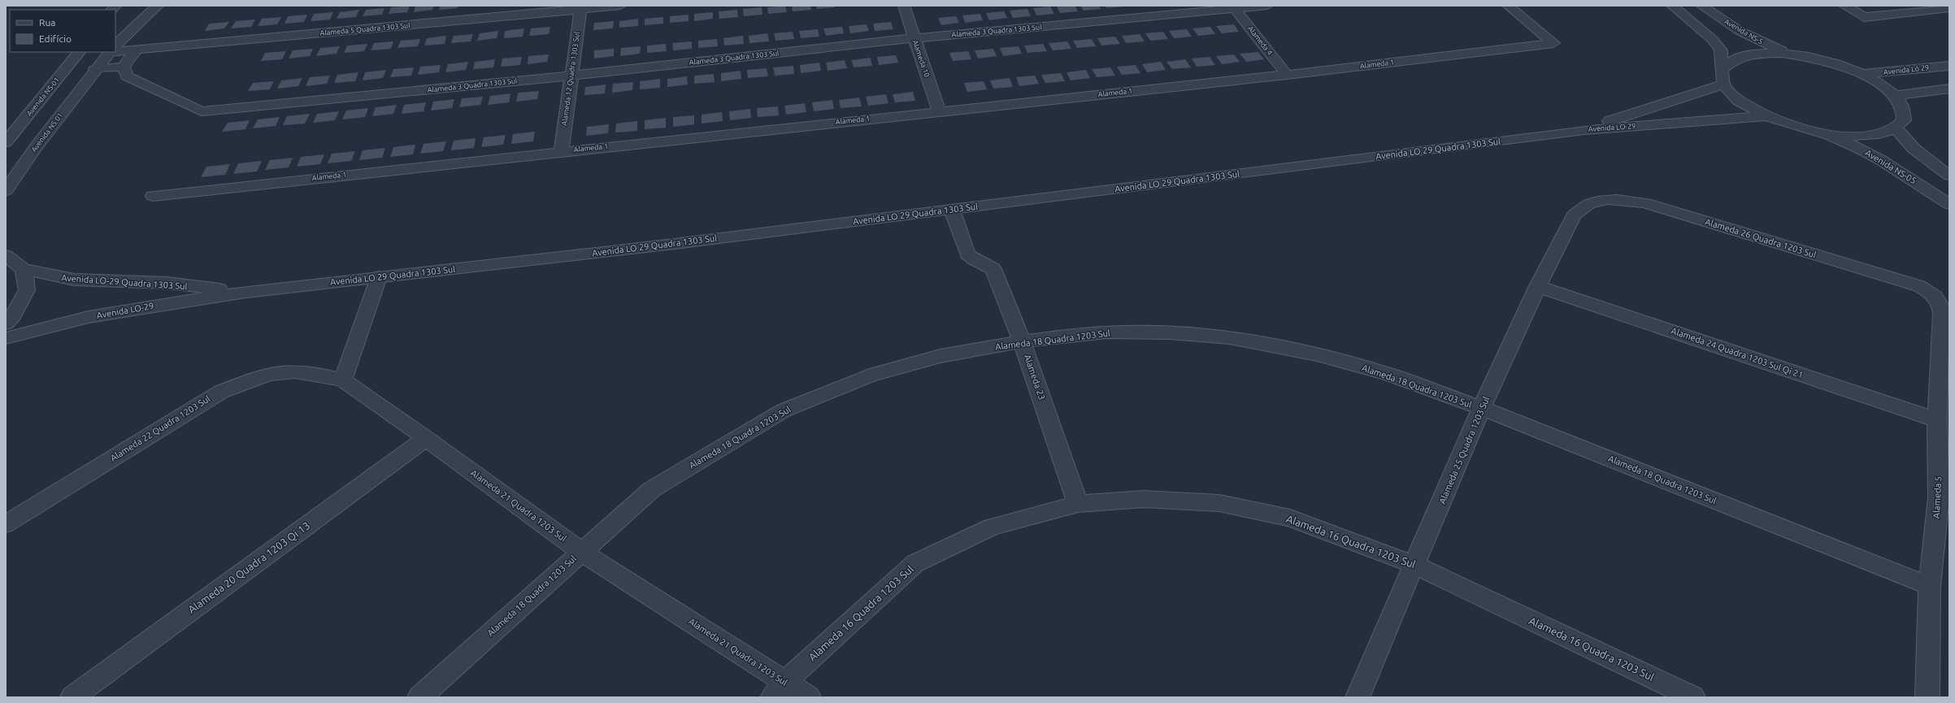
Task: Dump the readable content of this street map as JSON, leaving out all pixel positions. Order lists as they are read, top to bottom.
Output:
{
  "streets": {
    "street": [
      "Alameda 5 Quadra 1303 Sul",
      "Alameda 3 Quadra 1303 Sul",
      "Avenida NS-5",
      "Alameda 4",
      "Alameda 10",
      "Alameda 1",
      "Avenida Ló 29",
      "Alameda 12 Quadra 1303 Sul",
      "Avenida NS-01",
      "Avenida LO-29",
      "Avenida NS 01",
      "Avenida LO 29 Quadra 1303 Sul",
      "Avenida NS-05",
      "Alameda 26 Quadra 1203 Sul",
      "Avenida LO-29 Quadra 1303 Sul",
      "Alameda 18 Quadra 1203 Sul",
      "Alameda 24 Quadra 1203 Sul Qi 21",
      "Alameda 23",
      "Alameda 22 Quadra 1203 Sul",
      "Alameda 25 Quadra 1203 Sul",
      "Alameda 5",
      "Alameda 21 Quadra 1203 Sul",
      "Alameda 16 Quadra 1203 Sul",
      "Alameda 20 Quadra 1203 Qi 13"
    ]
  },
  "crossings": [
    ["Alameda 5 Quadra 1303 Sul", "Alameda 12 Quadra 1303 Sul"],
    ["Alameda 3 Quadra 1303 Sul", "Alameda 4"],
    ["Alameda 3 Quadra 1303 Sul", "Alameda 10"],
    ["Alameda 3 Quadra 1303 Sul", "Alameda 12 Quadra 1303 Sul"],
    ["Alameda 4", "Alameda 1"],
    ["Alameda 10", "Alameda 1"],
    ["Alameda 1", "Alameda 12 Quadra 1303 Sul"],
    ["Avenida LO-29", "Avenida LO 29 Quadra 1303 Sul"],
    ["Avenida LO-29", "Avenida LO-29 Quadra 1303 Sul"],
    ["Avenida LO 29 Quadra 1303 Sul", "Avenida LO-29 Quadra 1303 Sul"],
    ["Avenida LO 29 Quadra 1303 Sul", "Alameda 23"],
    ["Alameda 26 Quadra 1203 Sul", "Alameda 25 Quadra 1203 Sul"],
    ["Alameda 26 Quadra 1203 Sul", "Alameda 5"],
    ["Alameda 18 Quadra 1203 Sul", "Alameda 23"],
    ["Alameda 18 Quadra 1203 Sul", "Alameda 25 Quadra 1203 Sul"],
    ["Alameda 18 Quadra 1203 Sul", "Alameda 5"],
    ["Alameda 18 Quadra 1203 Sul", "Alameda 21 Quadra 1203 Sul"],
    ["Alameda 24 Quadra 1203 Sul Qi 21", "Alameda 25 Quadra 1203 Sul"],
    ["Alameda 24 Quadra 1203 Sul Qi 21", "Alameda 5"],
    ["Alameda 23", "Alameda 16 Quadra 1203 Sul"],
    ["Alameda 22 Quadra 1203 Sul", "Alameda 21 Quadra 1203 Sul"],
    ["Alameda 25 Quadra 1203 Sul", "Alameda 16 Quadra 1203 Sul"],
    ["Alameda 21 Quadra 1203 Sul", "Alameda 16 Quadra 1203 Sul"],
    ["Alameda 21 Quadra 1203 Sul", "Alameda 20 Quadra 1203 Qi 13"]
  ],
  "legend": ["Rua", "Edifício"]
}
